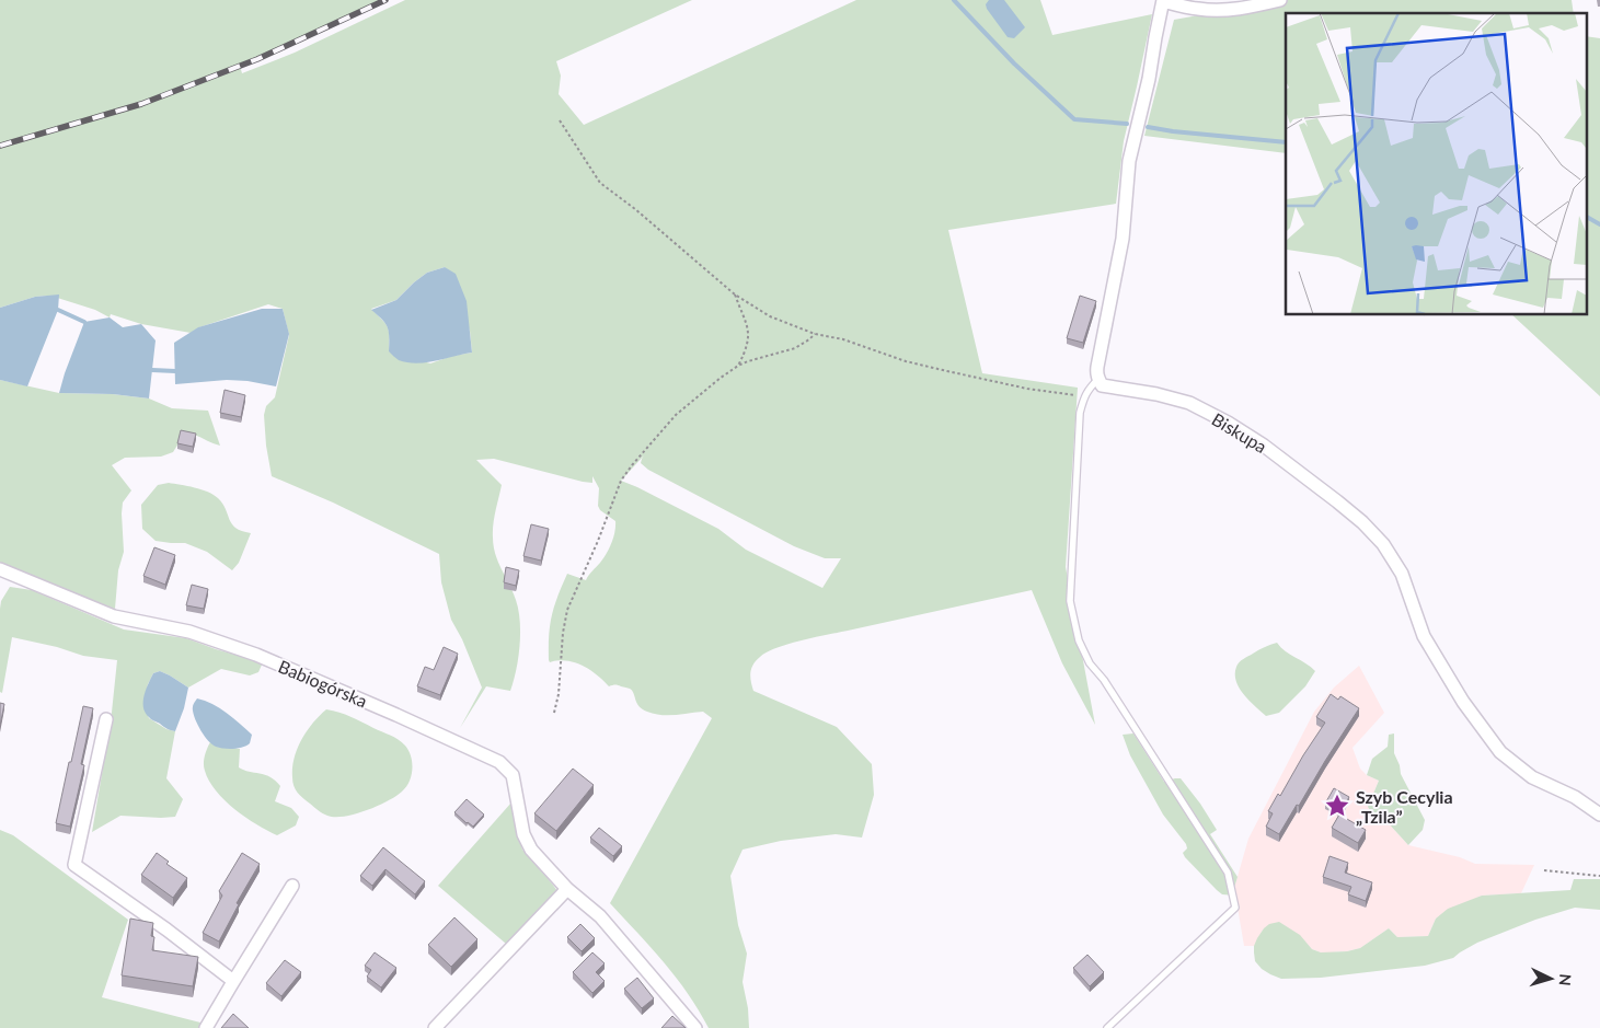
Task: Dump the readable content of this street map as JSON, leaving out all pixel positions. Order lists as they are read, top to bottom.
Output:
{
  "streets": {
    "street": ["Biskupa", "Babiogórska"]
  },
  "places": {
    "place": ["Szyb Cecylia „Tzila”"]
  },
  "north": "right"
}
